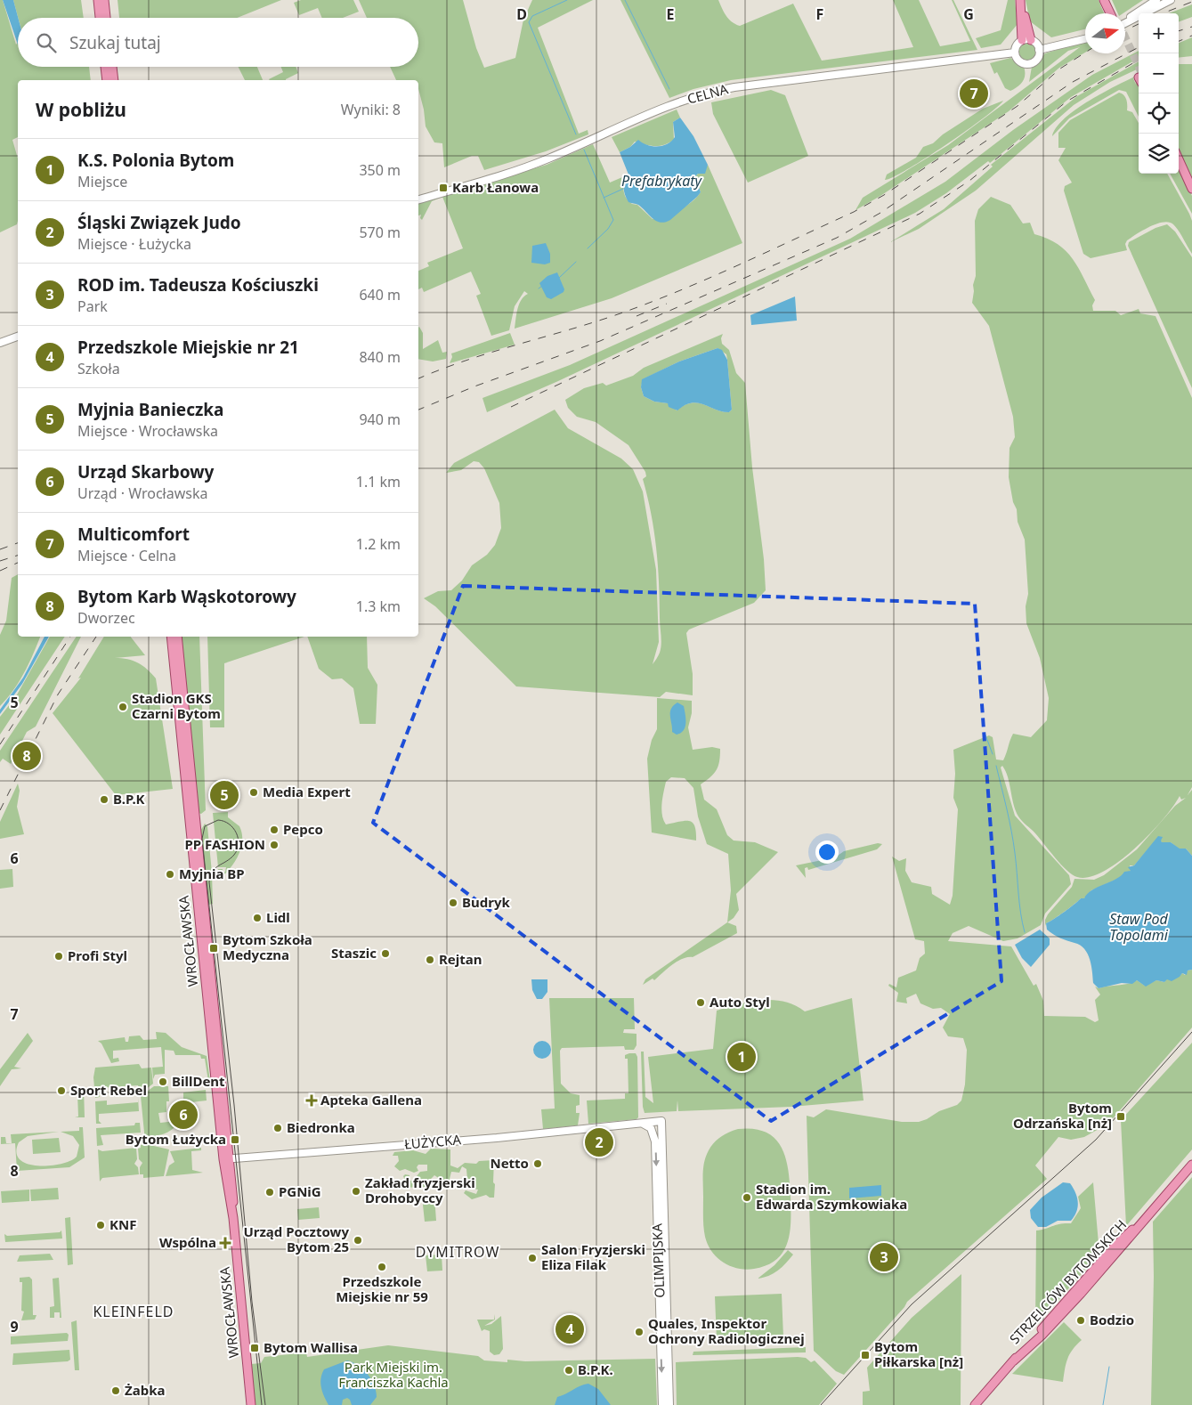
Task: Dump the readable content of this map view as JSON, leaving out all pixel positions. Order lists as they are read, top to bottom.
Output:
{
  "streets": {
    "main road": ["WROCŁAWSKA", "STRZELCÓW BYTOMSKICH"],
    "street": ["CELNA", "ŁUŻYCKA", "OLIMPIJSKA"]
  },
  "crossings": [
    ["WROCŁAWSKA", "ŁUŻYCKA"],
    ["ŁUŻYCKA", "OLIMPIJSKA"]
  ],
  "districts": ["DYMITROW", "KLEINFELD"],
  "water": ["Prefabrykaty", "Staw Pod Topolami"],
  "parks": ["Park Miejski im. Franciszka Kachla"],
  "places": {
    "transit": [
      "Karb Łanowa",
      "Bytom Szkoła Medyczna",
      "Bytom Odrzańska [nż]",
      "Bytom Łużycka",
      "Bytom Wallisa",
      "Bytom Piłkarska [nż]"
    ],
    "other": [
      "Stadion GKS Czarni Bytom",
      "Media Expert",
      "B.P.K",
      "Pepco",
      "PP FASHION",
      "Myjnia BP",
      "Budryk",
      "Lidl",
      "Staszic",
      "Profi Styl",
      "Rejtan",
      "Auto Styl",
      "BillDent",
      "Sport Rebel",
      "Biedronka",
      "Netto",
      "Zakład fryzjerski Drohobyccy",
      "PGNiG",
      "Stadion im. Edwarda Szymkowiaka",
      "KNF",
      "Urząd Pocztowy Bytom 25",
      "Salon Fryzjerski Eliza Filak",
      "Przedszkole Miejskie nr 59",
      "Bodzio",
      "Quales, Inspektor Ochrony Radiologicznej",
      "B.P.K.",
      "Żabka"
    ],
    "health": ["Apteka Gallena", "Wspólna"]
  },
  "north": "right",
  "page": {
    "map_buttons": ["+", "−"],
    "search": "Szukaj tutaj",
    "pins": [
      "7",
      "8",
      "5",
      "1",
      "6",
      "2",
      "3",
      "4"
    ],
    "heading": ["W pobliżu", "Wyniki: 8"],
    "list": [
      {
        "mark": "1",
        "name": "K.S. Polonia Bytom",
        "note": "Miejsce",
        "value": "350 m"
      },
      {
        "mark": "2",
        "name": "Śląski Związek Judo",
        "note": "Miejsce · Łużycka",
        "value": "570 m"
      },
      {
        "mark": "3",
        "name": "ROD im. Tadeusza Kościuszki",
        "note": "Park",
        "value": "640 m"
      },
      {
        "mark": "4",
        "name": "Przedszkole Miejskie nr 21",
        "note": "Szkoła",
        "value": "840 m"
      },
      {
        "mark": "5",
        "name": "Myjnia Banieczka",
        "note": "Miejsce · Wrocławska",
        "value": "940 m"
      },
      {
        "mark": "6",
        "name": "Urząd Skarbowy",
        "note": "Urząd · Wrocławska",
        "value": "1.1 km"
      },
      {
        "mark": "7",
        "name": "Multicomfort",
        "note": "Miejsce · Celna",
        "value": "1.2 km"
      },
      {
        "mark": "8",
        "name": "Bytom Karb Wąskotorowy",
        "note": "Dworzec",
        "value": "1.3 km"
      }
    ]
  },
  "grid": {
    "columns": [
      "D",
      "E",
      "F",
      "G"
    ],
    "rows": [
      "5",
      "6",
      "7",
      "8",
      "9"
    ]
  }
}
